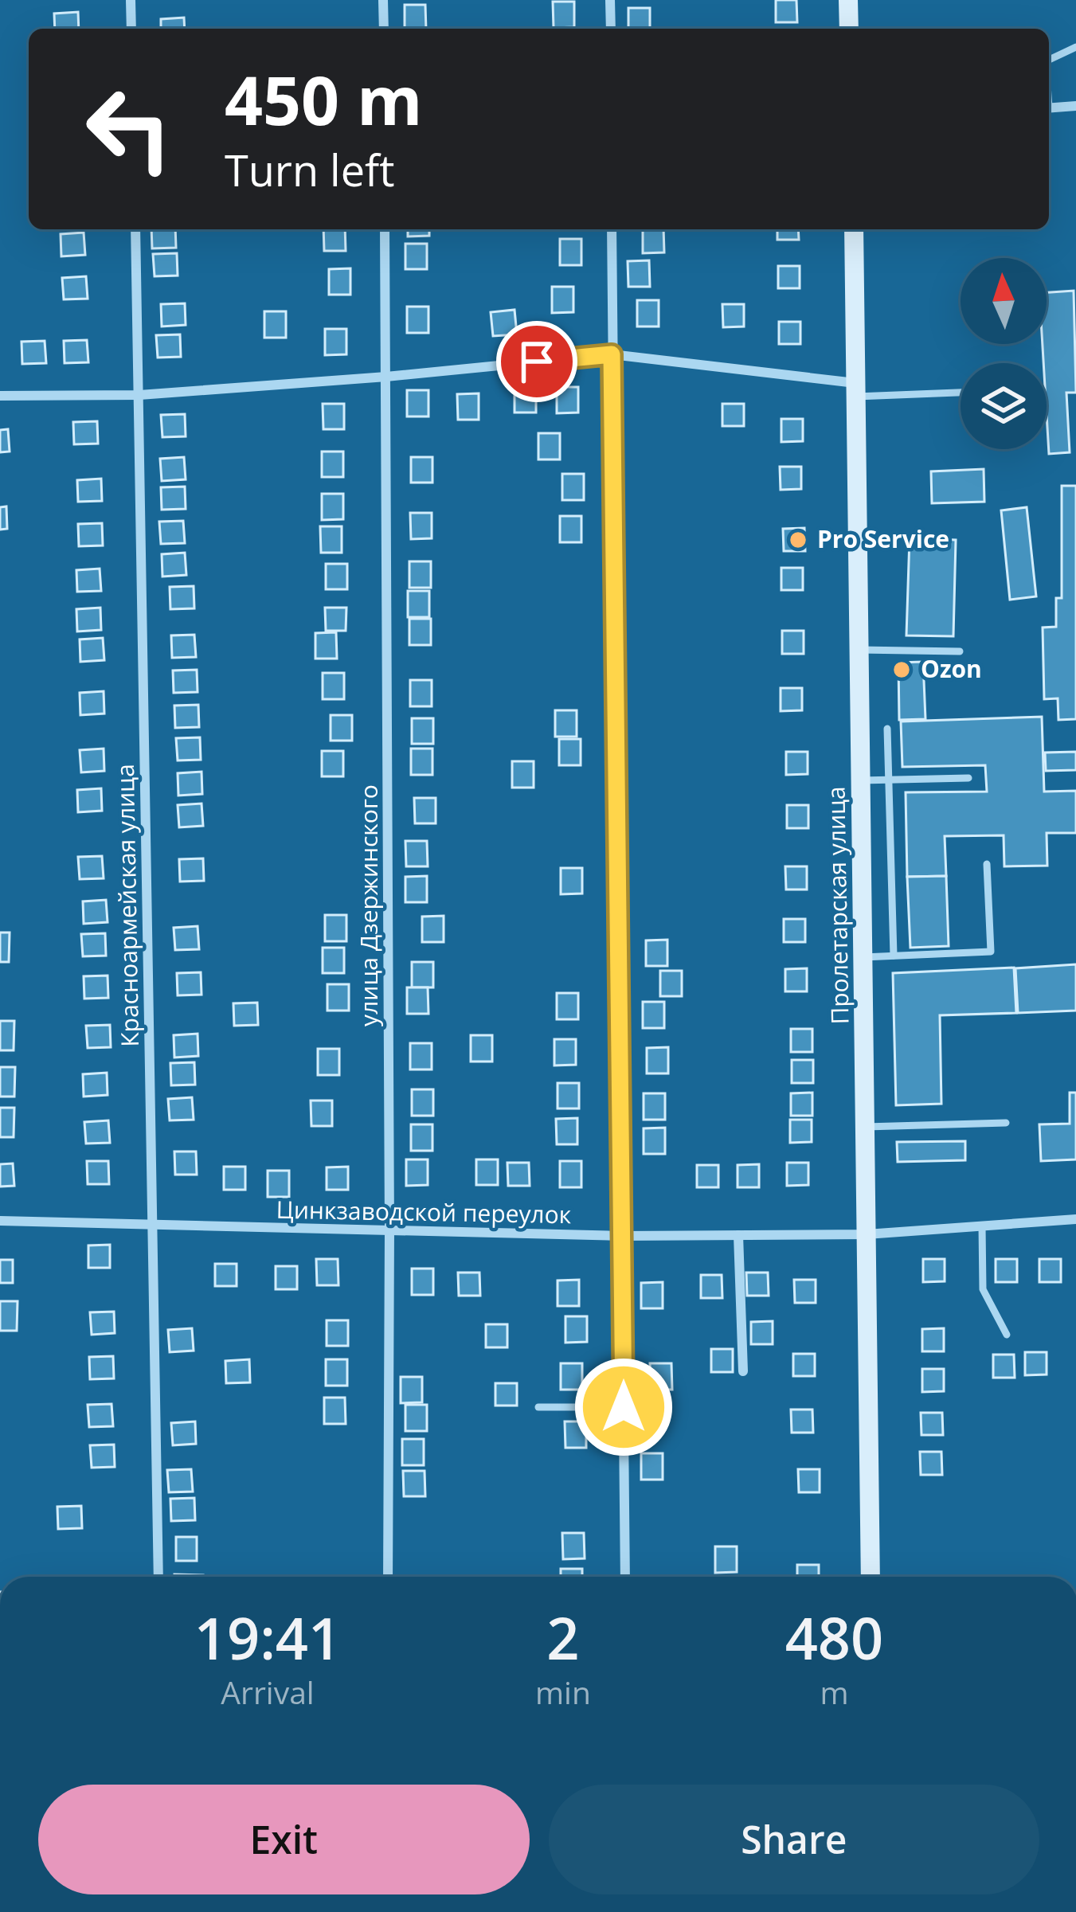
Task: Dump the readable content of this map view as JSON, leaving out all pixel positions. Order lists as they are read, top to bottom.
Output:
{
  "streets": {
    "main road": ["Пролетарская улица"],
    "street": ["Красноармейская улица", "улица Дзержинского", "Цинкзаводской переулок"]
  },
  "crossings": [
    ["Красноармейская улица", "Цинкзаводской переулок"],
    ["улица Дзержинского", "Цинкзаводской переулок"],
    ["Пролетарская улица", "Цинкзаводской переулок"]
  ],
  "places": ["Pro Service", "Ozon"],
  "north": "top",
  "page": {
    "turn": ["450 m", "Turn left"],
    "eta": [
      "19:41",
      "Arrival",
      "2",
      "min",
      "480",
      "m"
    ],
    "buttons": ["Exit", "Share"]
  }
}
